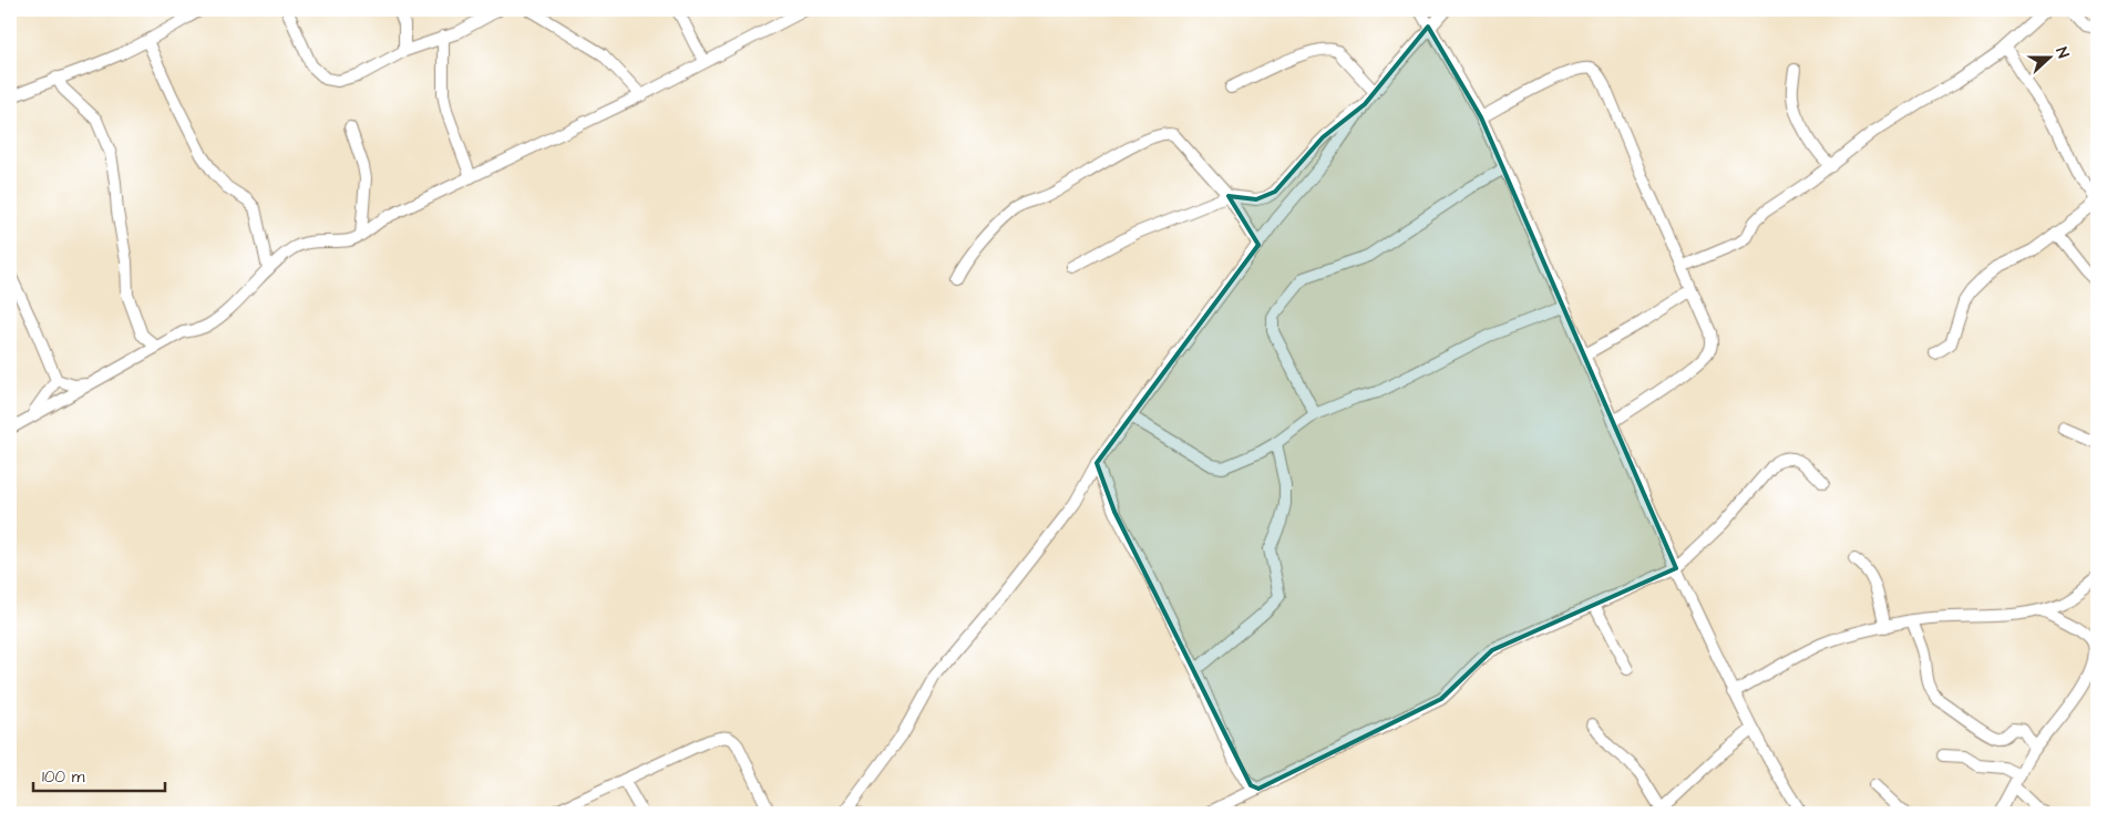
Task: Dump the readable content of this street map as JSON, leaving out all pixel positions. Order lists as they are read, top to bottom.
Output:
{
  "scale_bar": "100 m",
  "north": "right"
}
